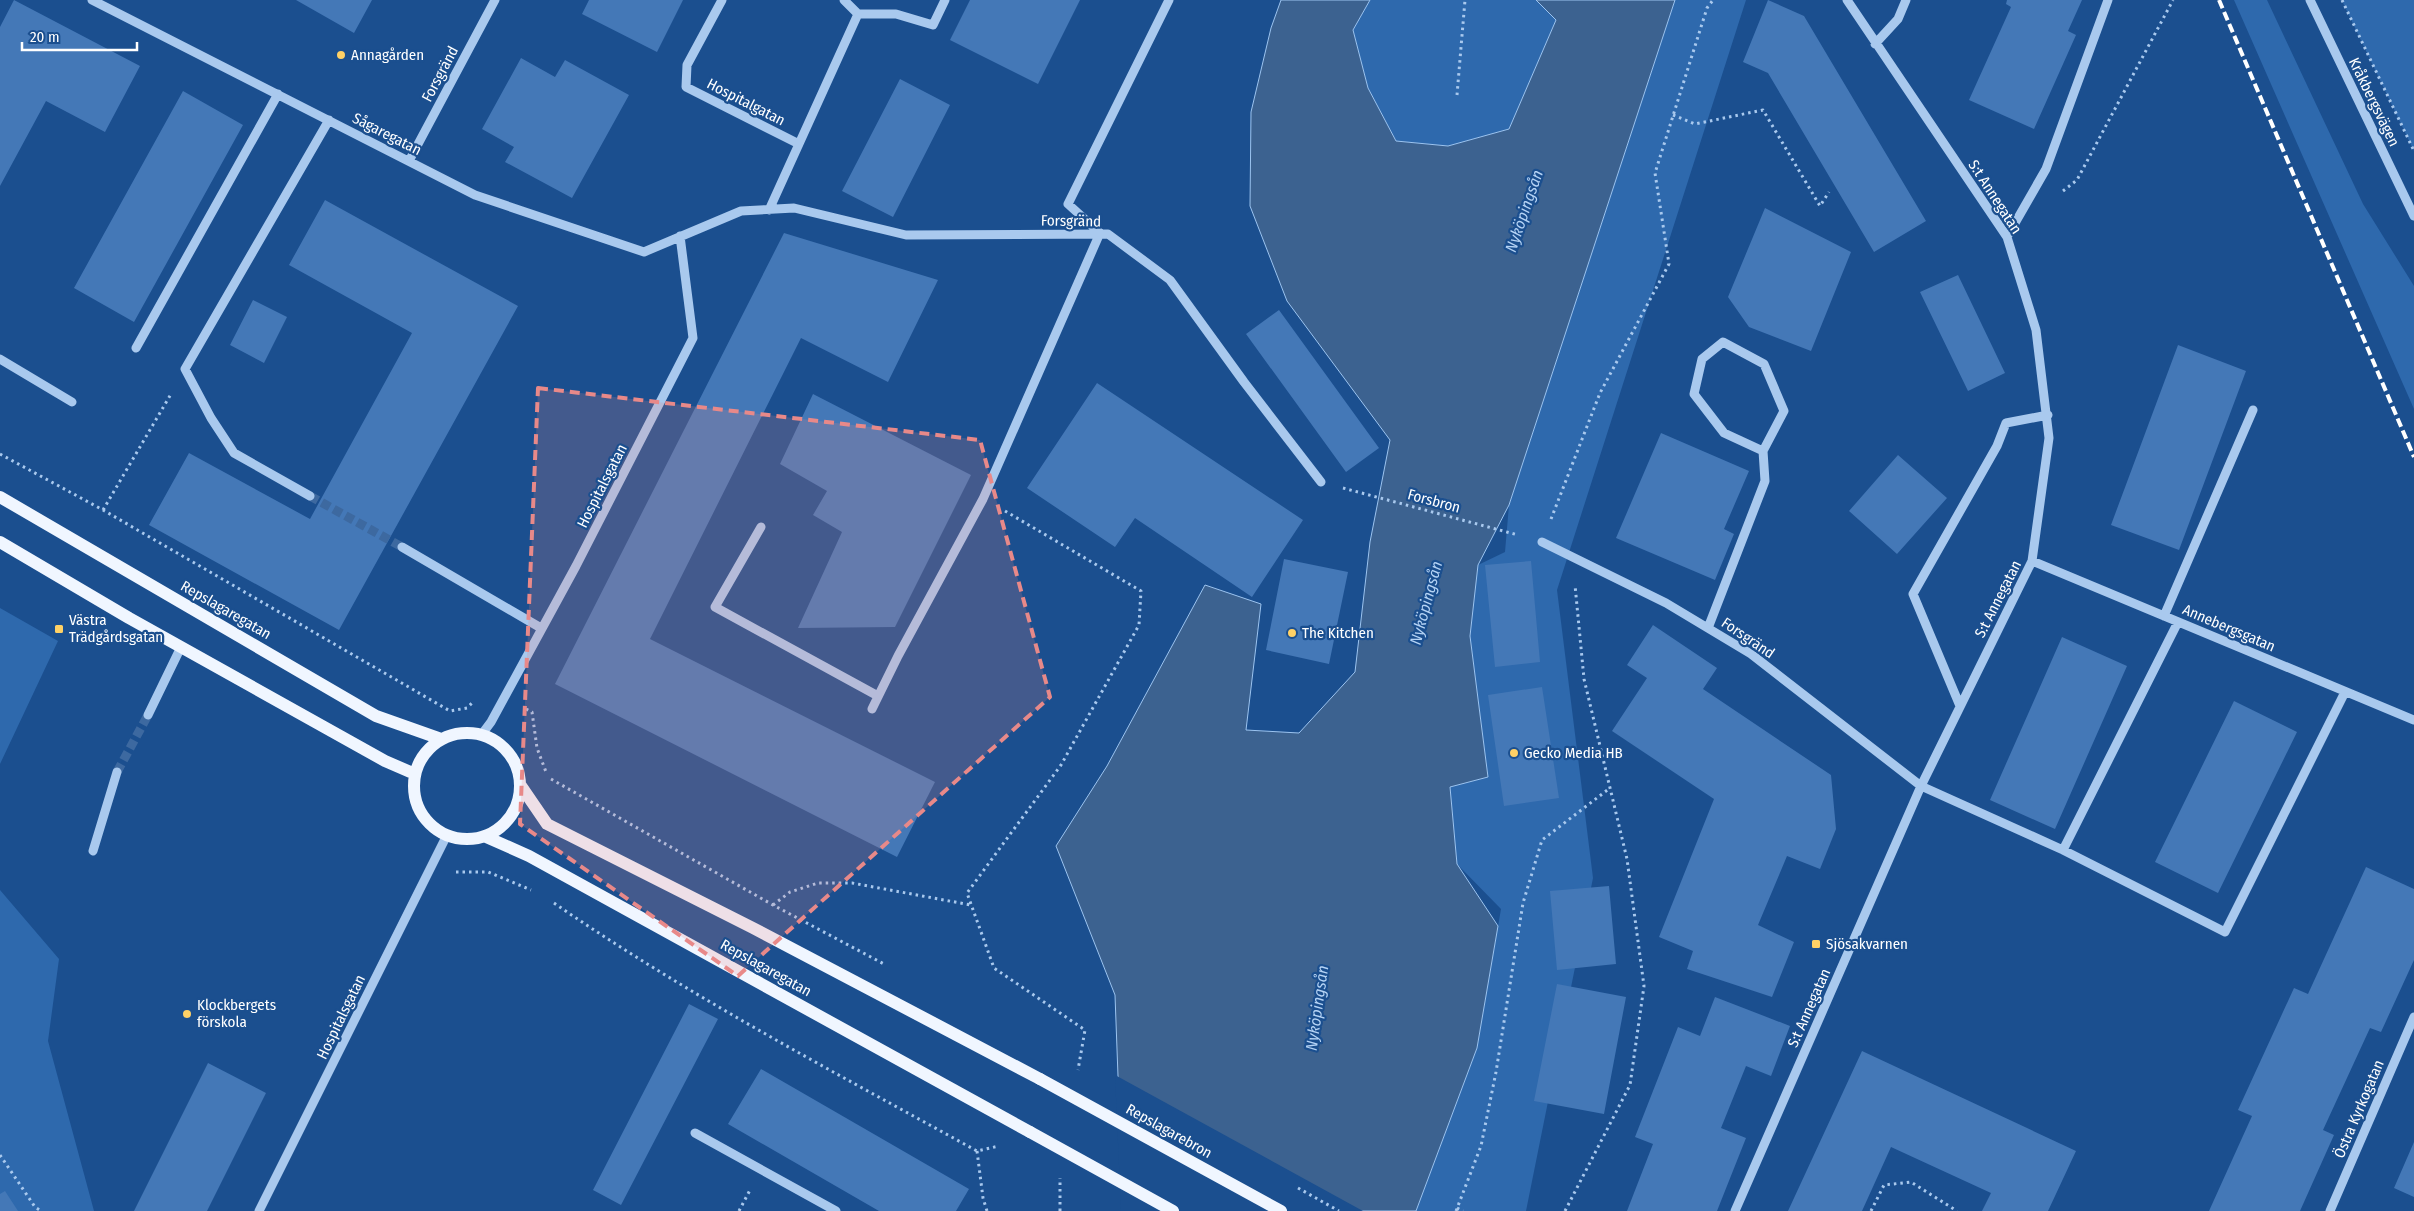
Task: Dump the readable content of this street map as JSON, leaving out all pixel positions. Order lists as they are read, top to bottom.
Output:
{
  "streets": {
    "main road": ["Repslagaregatan", "Repslagarebron"],
    "street": [
      "Forsgränd",
      "Hospitalgatan",
      "Kråkbergsvägen",
      "Sågaregatan",
      "S:t Annegatan",
      "Hospitalsgatan",
      "Annebergsgatan",
      "Östra Kyrkogatan"
    ],
    "path": ["Forsbron"]
  },
  "crossings": [
    ["Forsgränd", "Sågaregatan"],
    ["Forsgränd", "S:t Annegatan"],
    ["Forsgränd", "Hospitalsgatan"],
    ["Forsgränd", "Forsbron"],
    ["Forsgränd", "Annebergsgatan"],
    ["Sågaregatan", "Hospitalsgatan"],
    ["S:t Annegatan", "Annebergsgatan"],
    ["Hospitalsgatan", "Repslagaregatan"],
    ["Repslagaregatan", "Repslagarebron"]
  ],
  "water": ["Nyköpingsån"],
  "places": {
    "other": [
      "Annagården",
      "The Kitchen",
      "Gecko Media HB",
      "Klockbergets förskola"
    ],
    "transit": ["Västra Trädgårdsgatan", "Sjösakvarnen"]
  },
  "scale_bar": "20 m"
}
